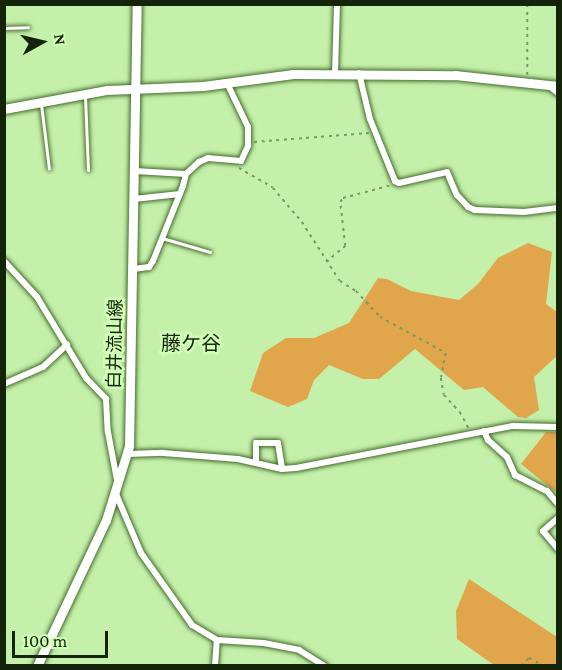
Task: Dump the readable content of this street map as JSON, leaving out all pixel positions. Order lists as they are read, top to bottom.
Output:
{
  "streets": {
    "main road": ["白井流山線"]
  },
  "districts": ["藤ケ谷"],
  "scale_bar": "100 m",
  "north": "right"
}
